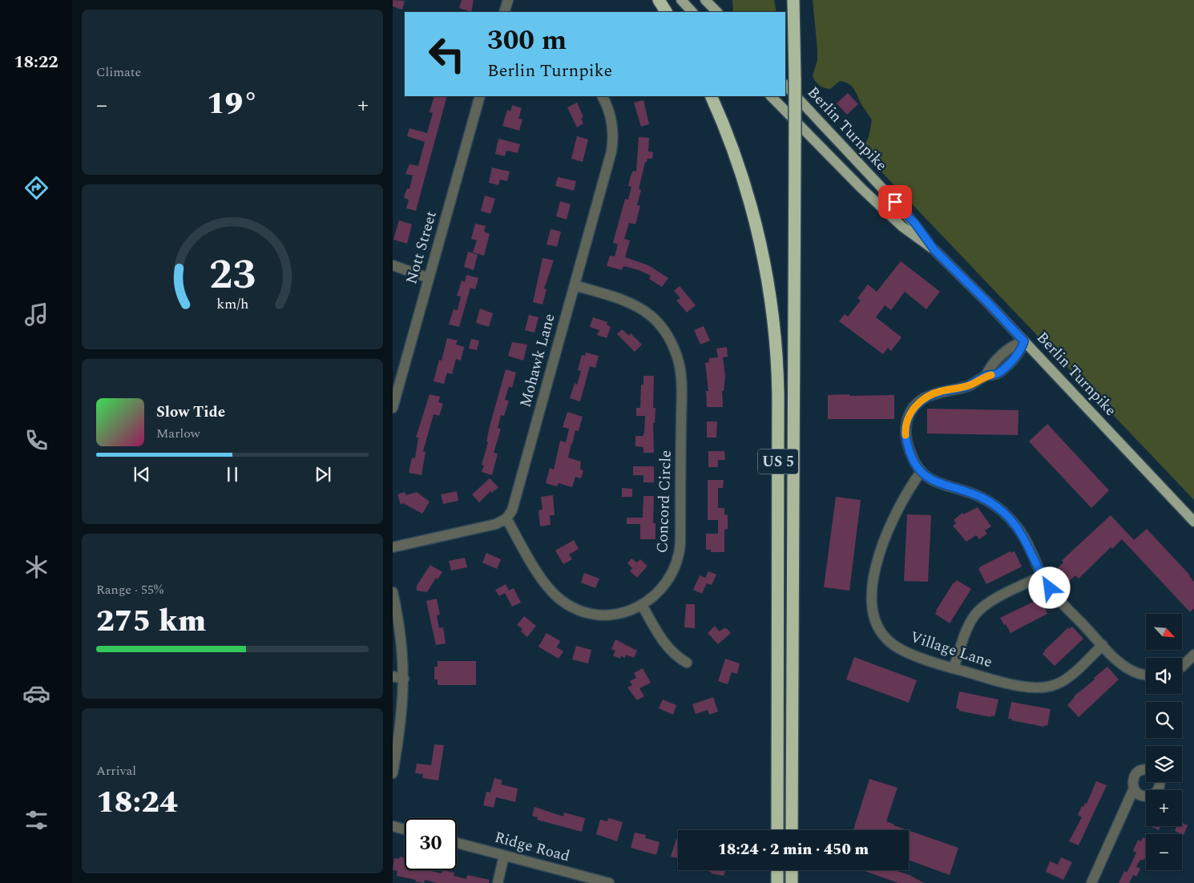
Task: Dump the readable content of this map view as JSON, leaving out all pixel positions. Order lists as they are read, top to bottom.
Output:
{
  "streets": {
    "highway": ["US 5"],
    "main road": ["Berlin Turnpike"],
    "street": [
      "Nott Street",
      "Mohawk Lane",
      "Concord Circle",
      "Village Lane",
      "Ridge Road"
    ]
  },
  "crossings": [
    ["Berlin Turnpike", "US 5"],
    ["Mohawk Lane", "Concord Circle"]
  ],
  "north": "bottom right",
  "page": {
    "tabs": "18:22",
    "tile": [
      "Climate",
      ["Range · 55%", "275 km"],
      ["Arrival", "18:24"]
    ],
    "turn": ["300 m", "Berlin Turnpike"],
    "heat": ["−", "19°", "+"],
    "song": ["Slow Tide", "Marlow"],
    "map_buttons": ["+", "−"],
    "limit": "30",
    "trip": "18:24 · 2 min · 450 m",
    "gauge": ["23", "km/h"]
  }
}
